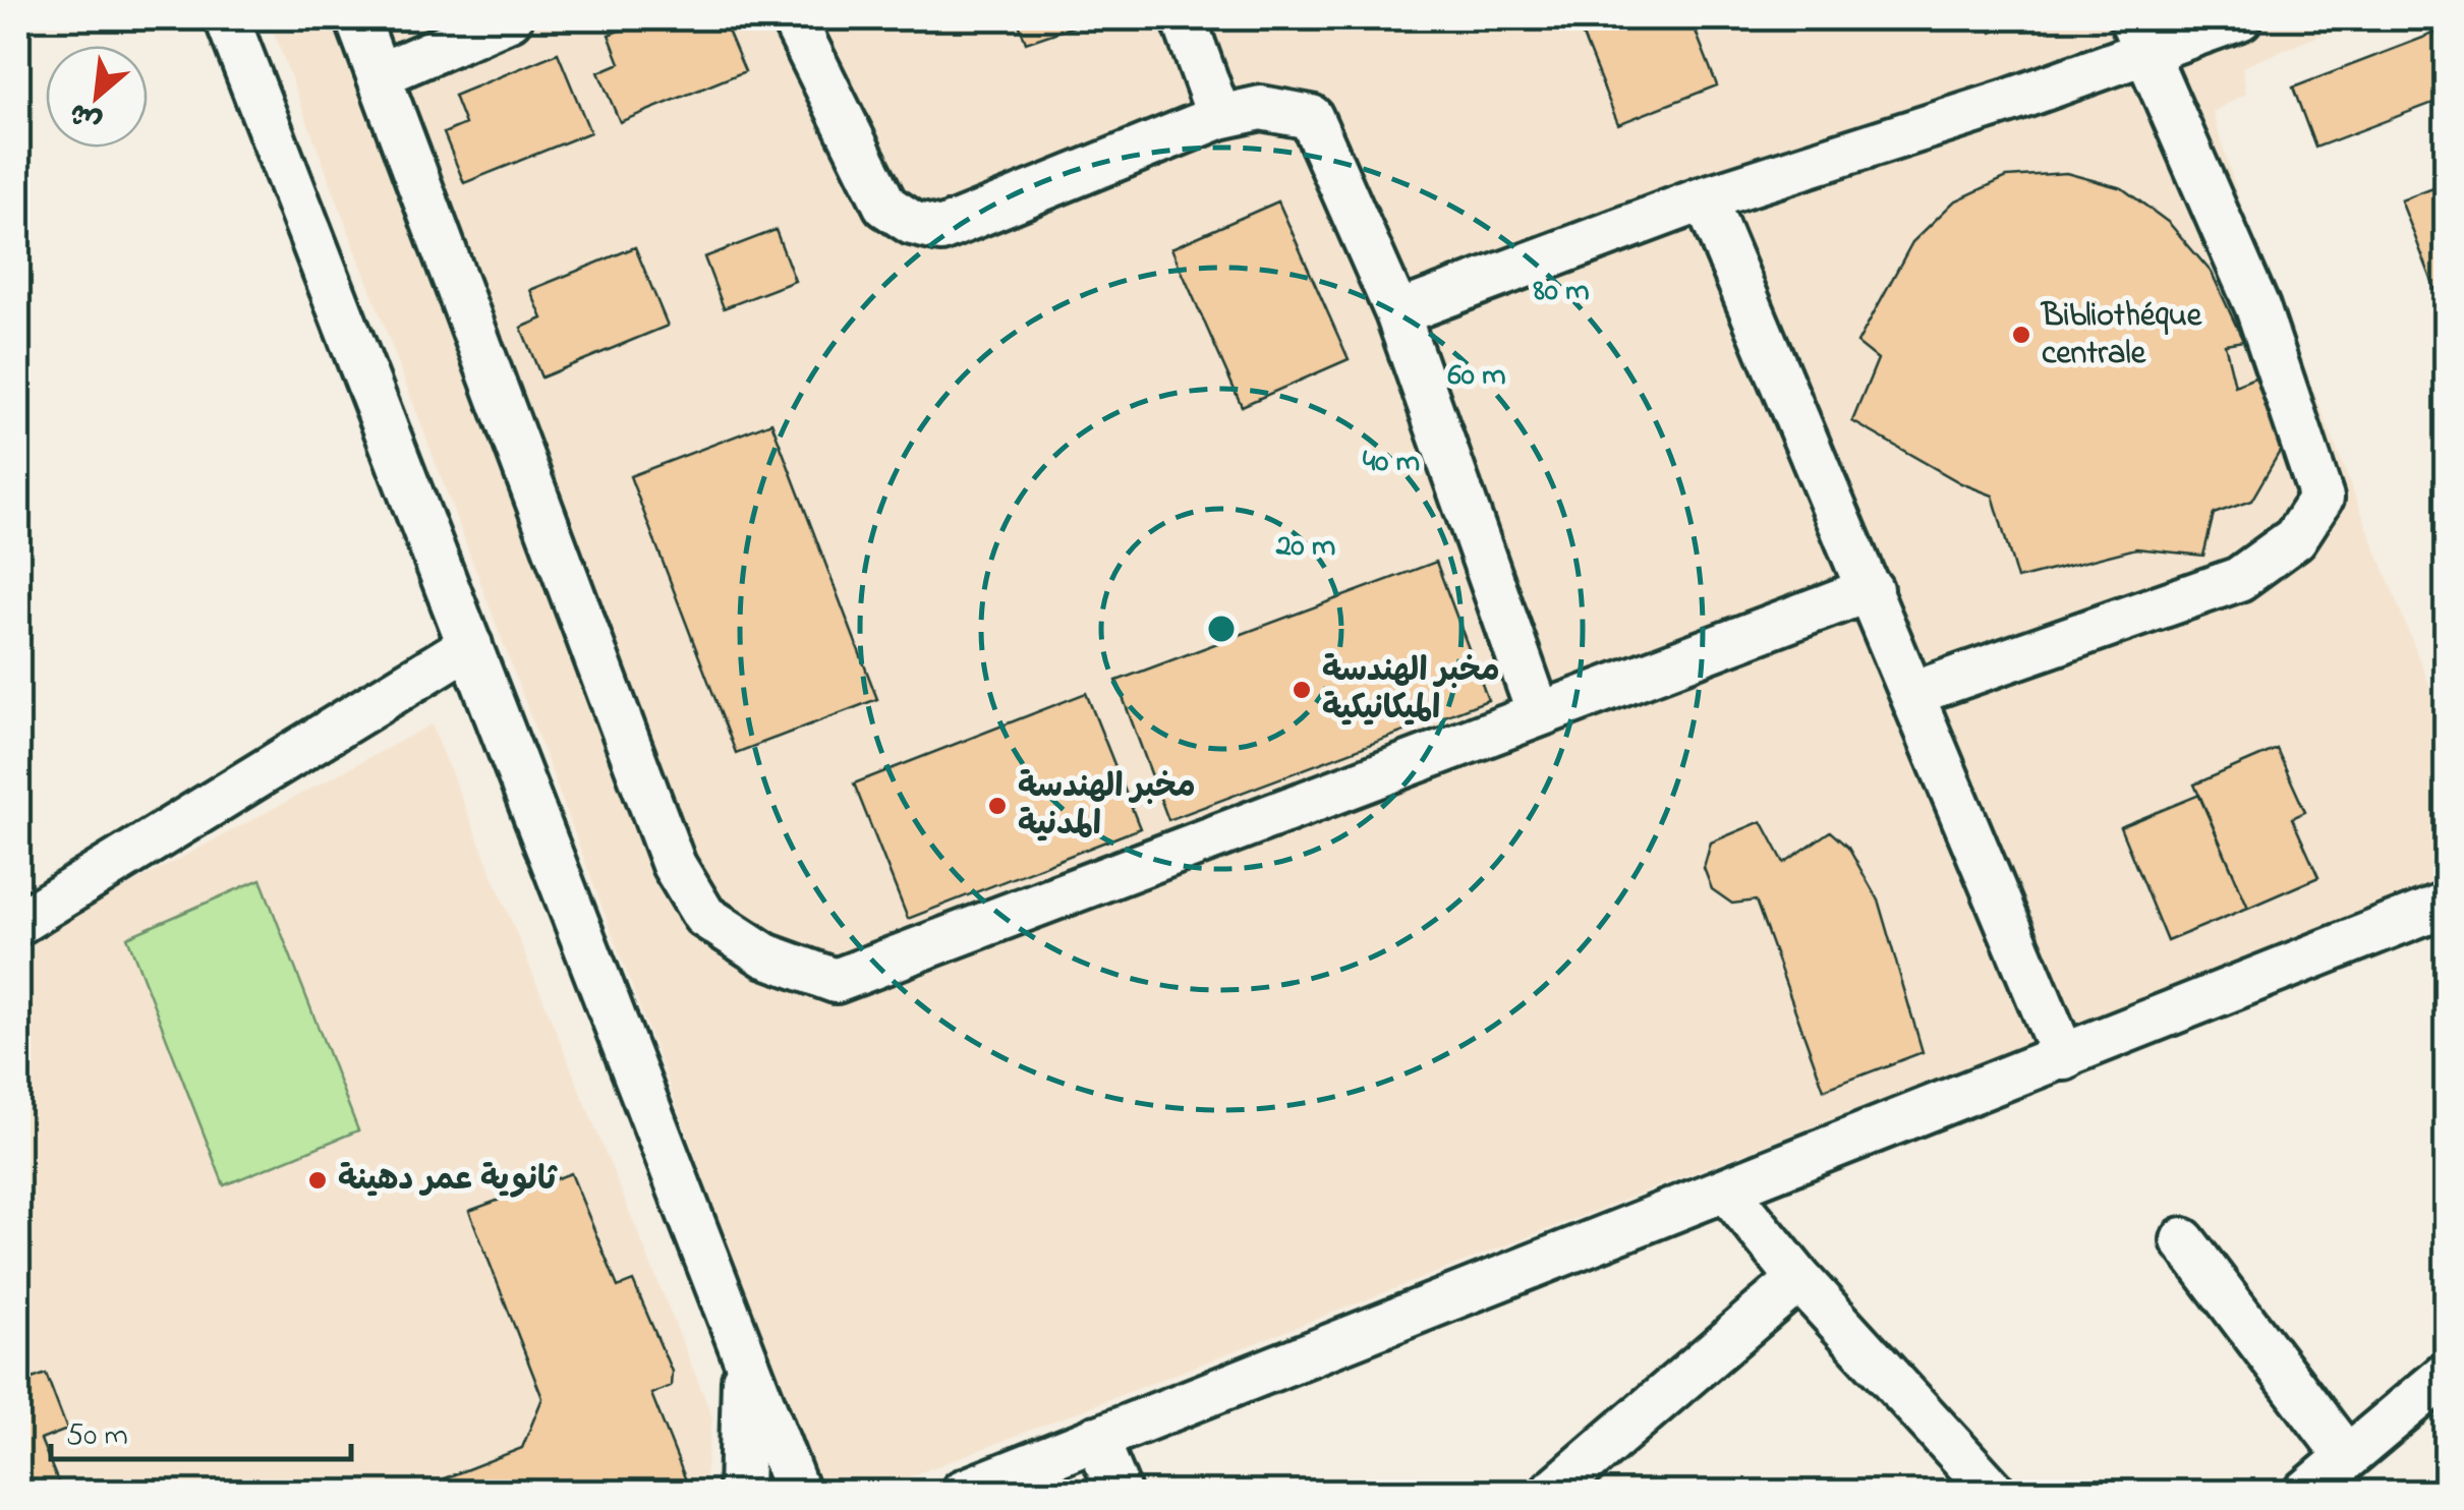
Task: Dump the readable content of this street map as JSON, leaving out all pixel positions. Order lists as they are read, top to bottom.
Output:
{
  "places": [
    "Bibliothéque centrale",
    "مخبر الهندسة الميكانيكية",
    "مخبر الهندسة المدنية",
    "ثانوية عمر دهينة"
  ],
  "scale_bar": "50 m",
  "north": "bottom left",
  "rings": [
    "80 m",
    "60 m",
    "40 m",
    "20 m"
  ]
}
